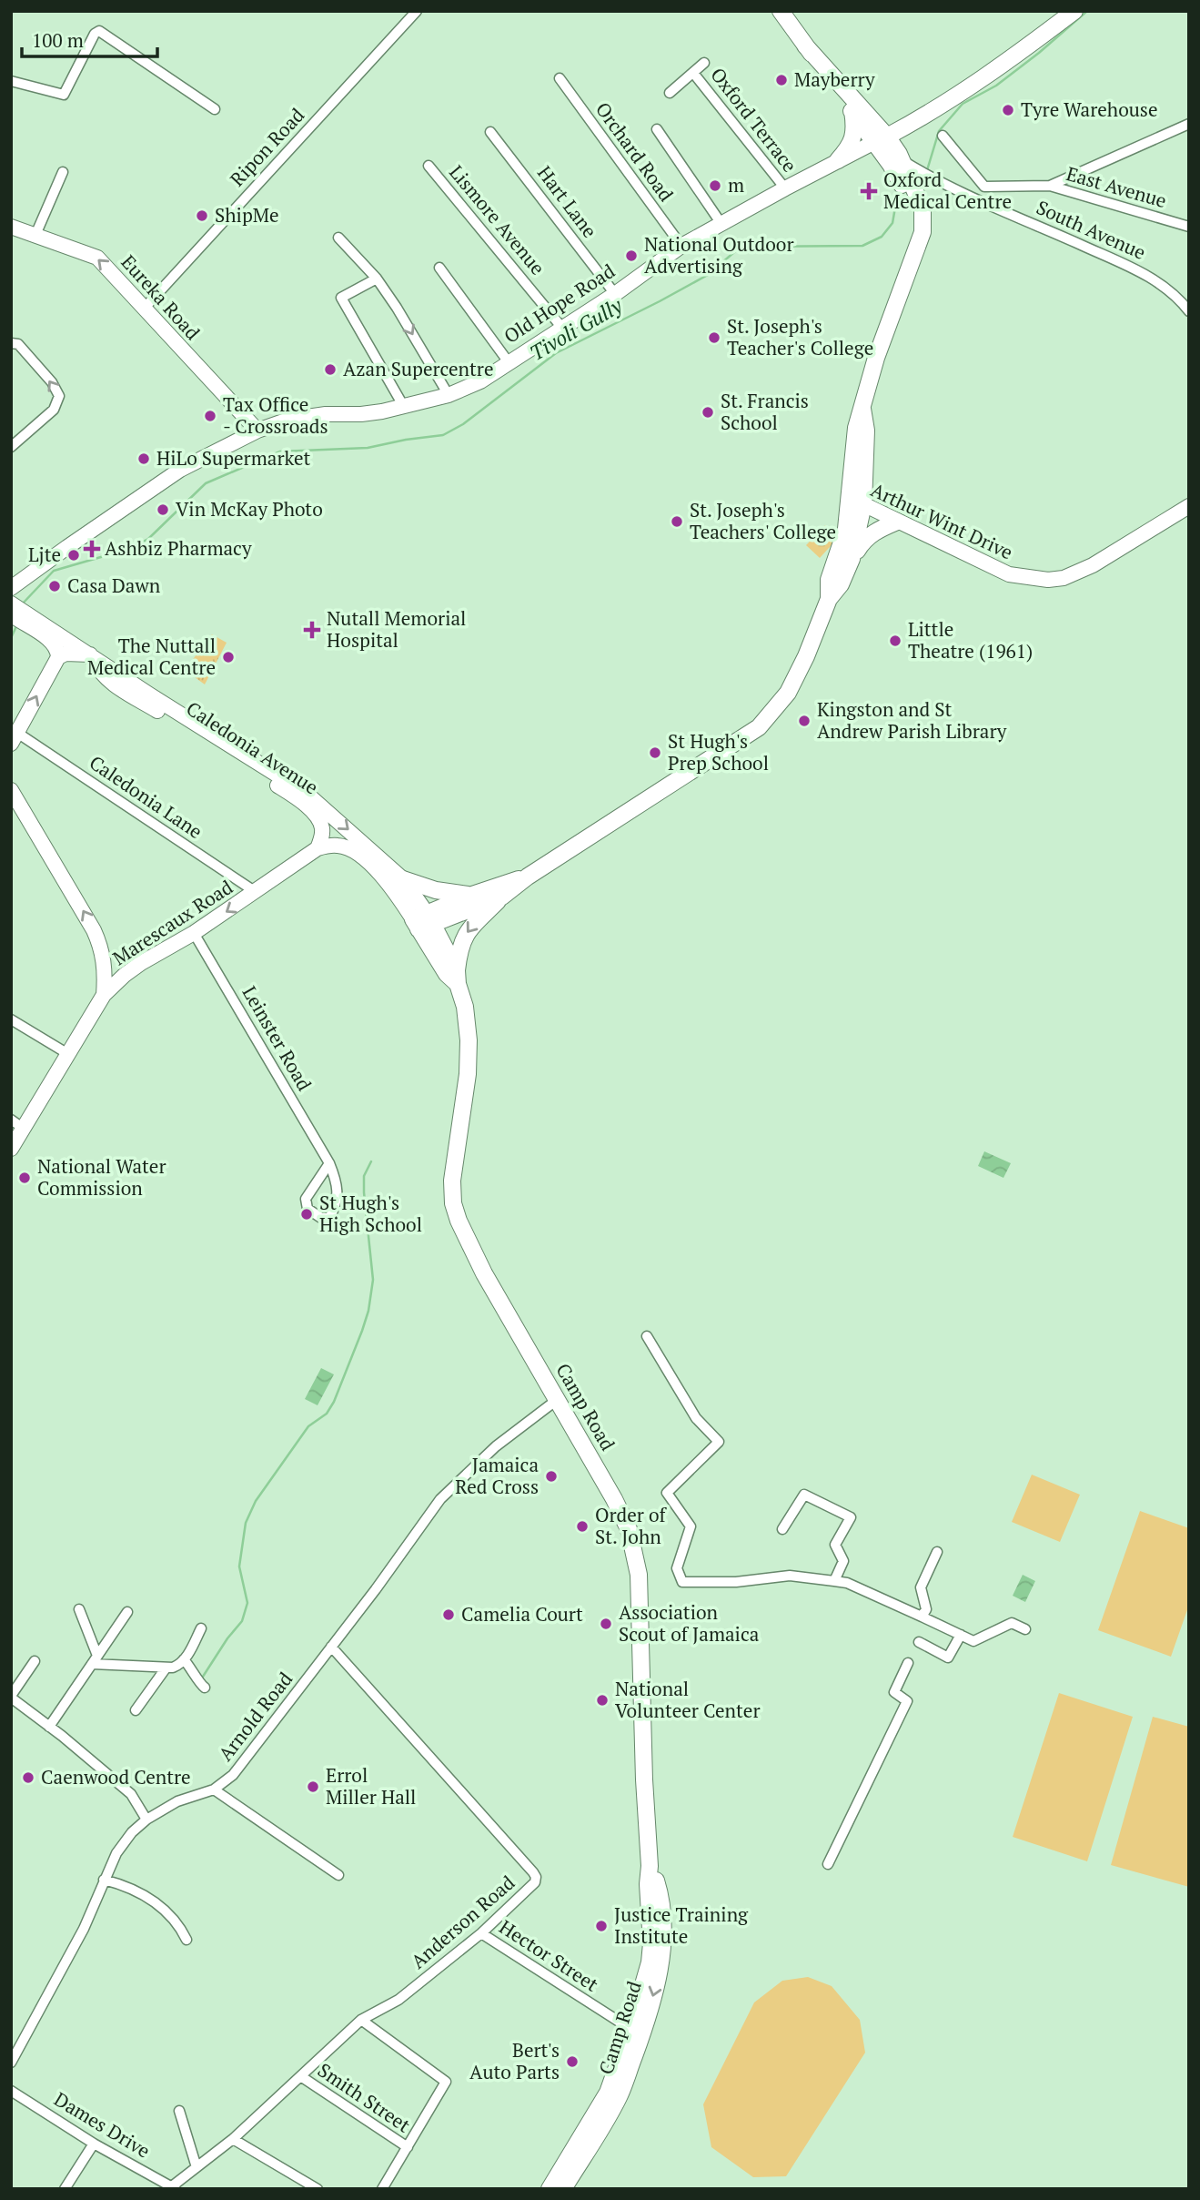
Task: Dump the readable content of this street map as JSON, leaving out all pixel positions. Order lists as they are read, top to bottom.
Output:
{
  "streets": {
    "main road": [
      "Eureka Road",
      "Old Hope Road",
      "Arthur Wint Drive",
      "Caledonia Avenue",
      "Marescaux Road",
      "Camp Road"
    ],
    "street": [
      "Oxford Terrace",
      "Ripon Road",
      "Orchard Road",
      "East Avenue",
      "Hart Lane",
      "Lismore Avenue",
      "South Avenue",
      "Caledonia Lane",
      "Leinster Road",
      "Arnold Road",
      "Anderson Road",
      "Hector Street",
      "Smith Street",
      "Dames Drive"
    ]
  },
  "crossings": [
    ["Oxford Terrace", "Old Hope Road"],
    ["Ripon Road", "Eureka Road"],
    ["Orchard Road", "Old Hope Road"],
    ["Hart Lane", "Old Hope Road"],
    ["Lismore Avenue", "Old Hope Road"],
    ["Eureka Road", "Old Hope Road"],
    ["Caledonia Avenue", "Marescaux Road"],
    ["Caledonia Avenue", "Camp Road"],
    ["Caledonia Lane", "Marescaux Road"],
    ["Marescaux Road", "Leinster Road"],
    ["Camp Road", "Arnold Road"],
    ["Camp Road", "Hector Street"],
    ["Arnold Road", "Anderson Road"],
    ["Anderson Road", "Hector Street"],
    ["Anderson Road", "Smith Street"],
    ["Anderson Road", "Dames Drive"]
  ],
  "one_way": ["Eureka Road"],
  "water": ["Tivoli Gully"],
  "places": {
    "other": [
      "Mayberry",
      "Tyre Warehouse",
      "m",
      "ShipMe",
      "National Outdoor Advertising",
      "St. Joseph's Teacher's College",
      "Azan Supercentre",
      "St. Francis School",
      "Tax Office - Crossroads",
      "HiLo Supermarket",
      "Vin McKay Photo",
      "St. Joseph's Teachers' College",
      "Ljte",
      "Casa Dawn",
      "Little Theatre (1961)",
      "The Nuttall Medical Centre",
      "Kingston and St Andrew Parish Library",
      "St Hugh's Prep School",
      "National Water Commission",
      "St Hugh's High School",
      "Jamaica Red Cross",
      "Order of St. John",
      "Camelia Court",
      "Association Scout of Jamaica",
      "National Volunteer Center",
      "Caenwood Centre",
      "Errol Miller Hall",
      "Justice Training Institute",
      "Bert's Auto Parts"
    ],
    "health": ["Oxford Medical Centre", "Ashbiz Pharmacy", "Nutall Memorial Hospital"]
  },
  "scale_bar": "100 m"
}
